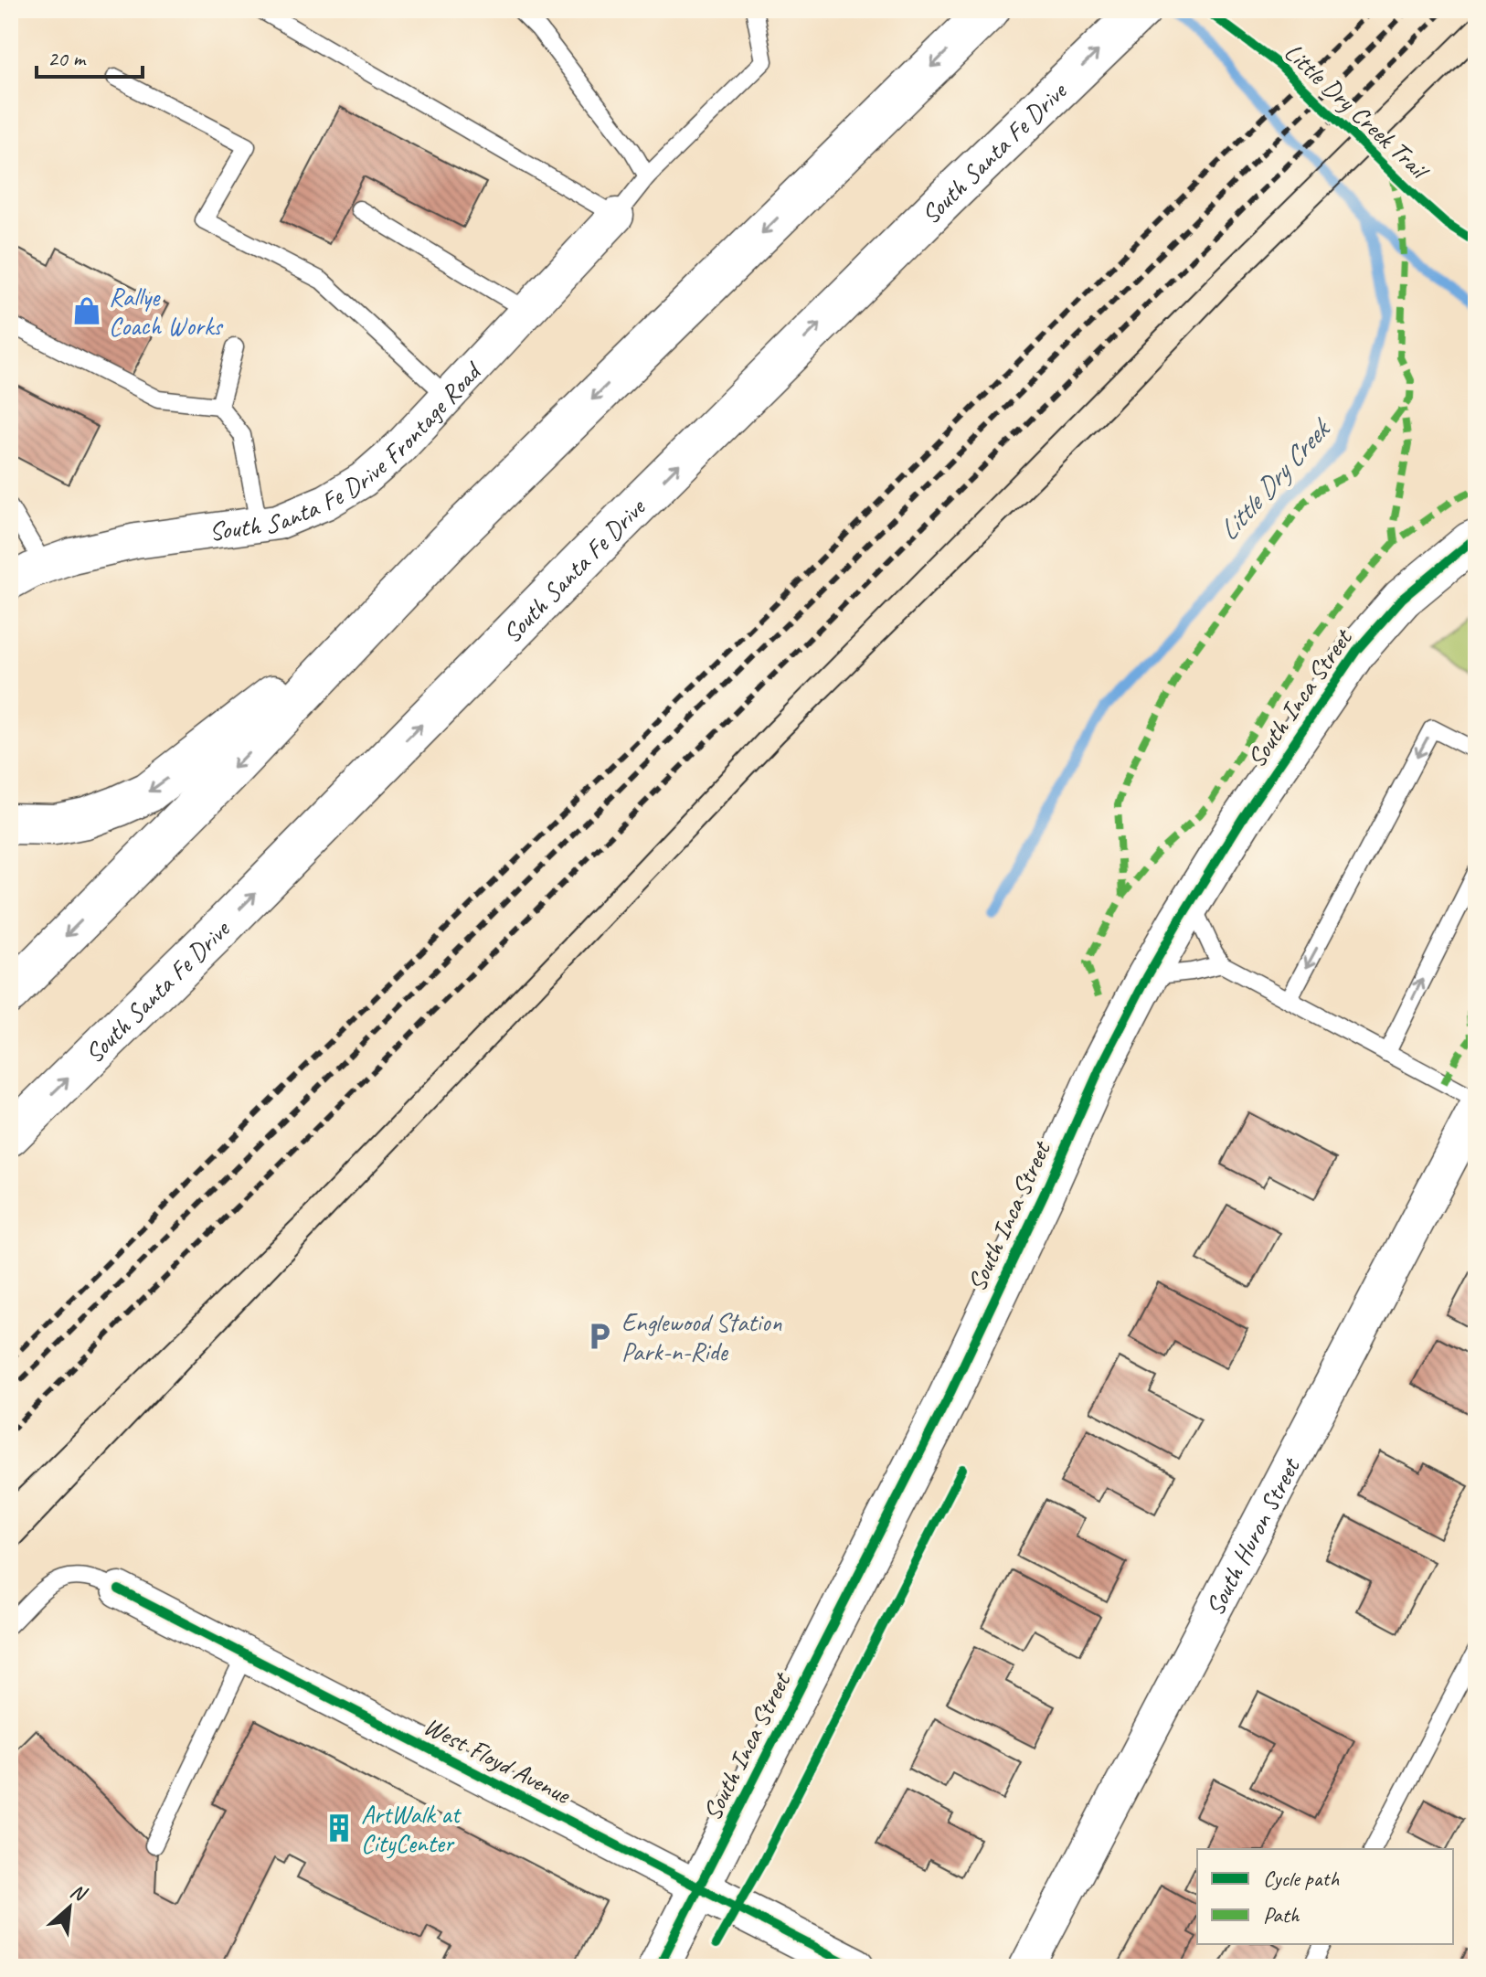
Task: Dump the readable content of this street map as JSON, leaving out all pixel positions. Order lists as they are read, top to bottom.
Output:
{
  "streets": {
    "main road": ["South Santa Fe Drive", "South Inca Street", "West Floyd Avenue"],
    "street": ["South Santa Fe Drive Frontage Road", "South Huron Street"],
    "cycle path": ["Little Dry Creek Trail"]
  },
  "crossings": [
    ["South Inca Street", "West Floyd Avenue"]
  ],
  "water": ["Little Dry Creek"],
  "places": {
    "shop": ["Rallye Coach Works"],
    "parking": ["Englewood Station Park-n-Ride"],
    "building": ["ArtWalk at CityCenter"]
  },
  "legend": ["Cycle path", "Path"],
  "scale_bar": "20 m",
  "north": "top right"
}
